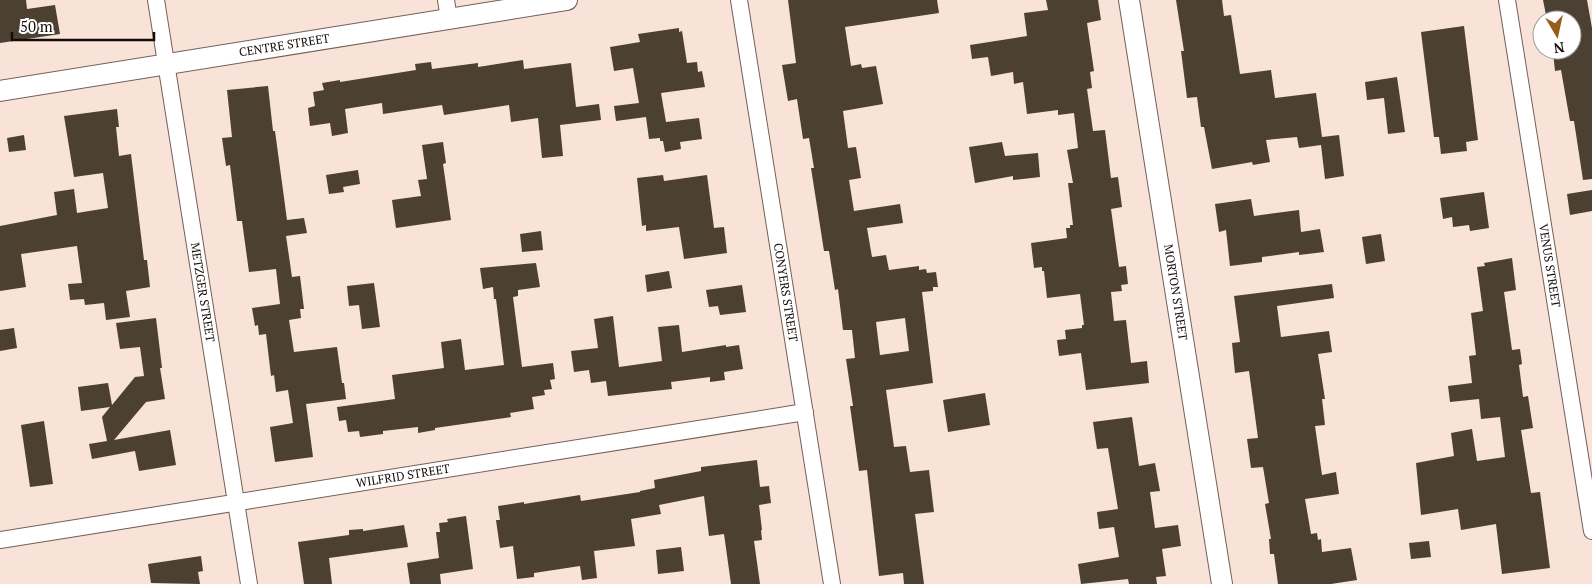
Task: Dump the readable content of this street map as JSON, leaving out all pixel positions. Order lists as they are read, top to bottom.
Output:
{
  "streets": {
    "street": [
      "CENTRE STREET",
      "VENUS STREET",
      "METZGER STREET",
      "CONYERS STREET",
      "MORTON STREET",
      "WILFRID STREET"
    ]
  },
  "crossings": [
    ["CENTRE STREET", "METZGER STREET"],
    ["METZGER STREET", "WILFRID STREET"],
    ["CONYERS STREET", "WILFRID STREET"]
  ],
  "scale_bar": "50 m",
  "north": "bottom"
}
